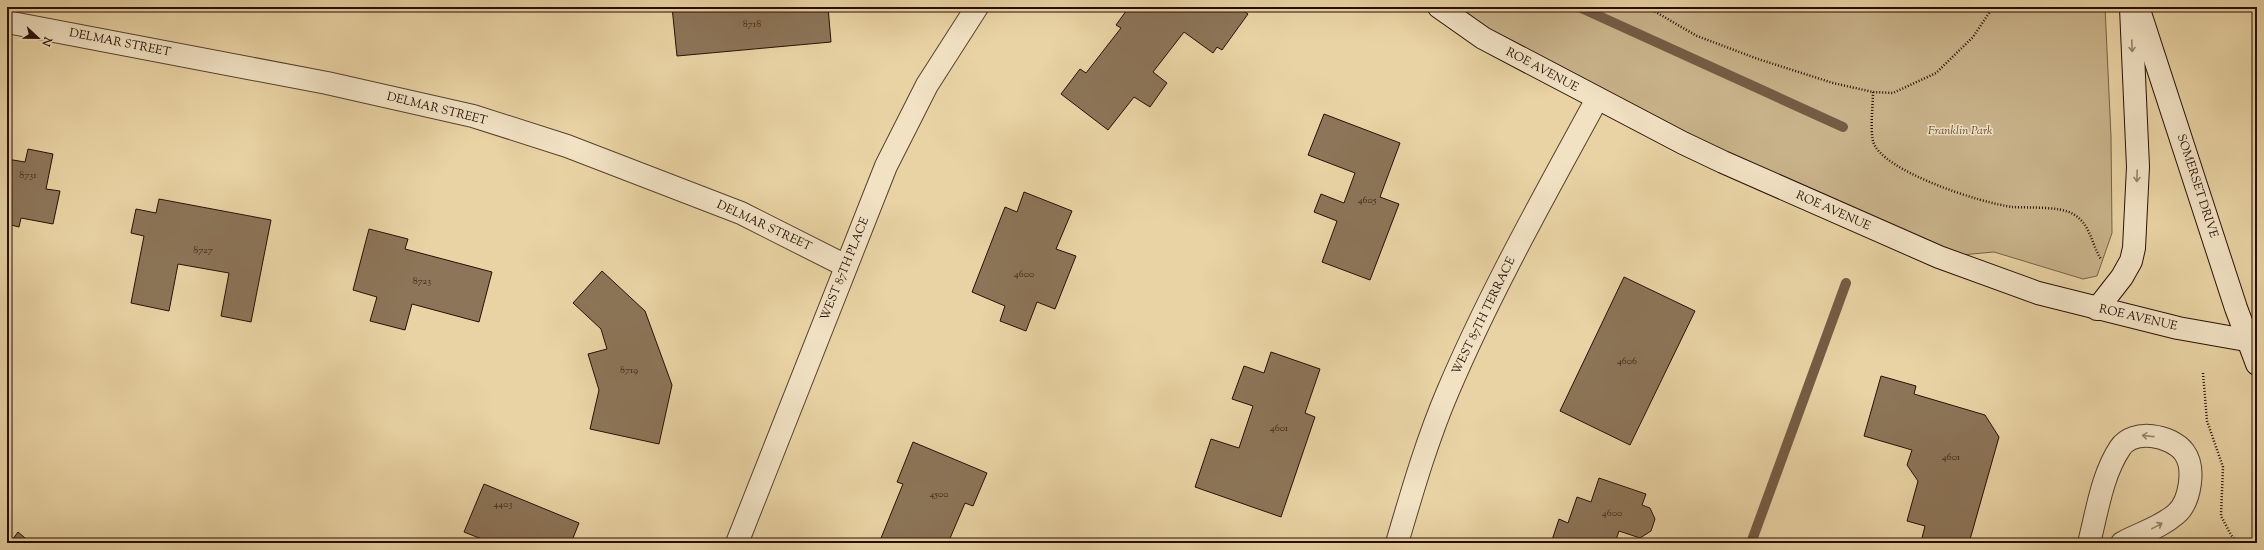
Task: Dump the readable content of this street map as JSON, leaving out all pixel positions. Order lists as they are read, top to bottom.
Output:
{
  "streets": {
    "street": [
      "DELMAR STREET",
      "ROE AVENUE",
      "SOMERSET DRIVE",
      "WEST 87TH PLACE",
      "WEST 87TH TERRACE"
    ]
  },
  "crossings": [
    ["DELMAR STREET", "WEST 87TH PLACE"],
    ["ROE AVENUE", "SOMERSET DRIVE"],
    ["ROE AVENUE", "WEST 87TH TERRACE"]
  ],
  "parks": ["Franklin Park"],
  "house_numbers": [
    "8718",
    "8731",
    "4605",
    "8727",
    "4600",
    "8723",
    "4606",
    "8719",
    "4601",
    "4601",
    "4500",
    "4403",
    "4600"
  ],
  "north": "right"
}
